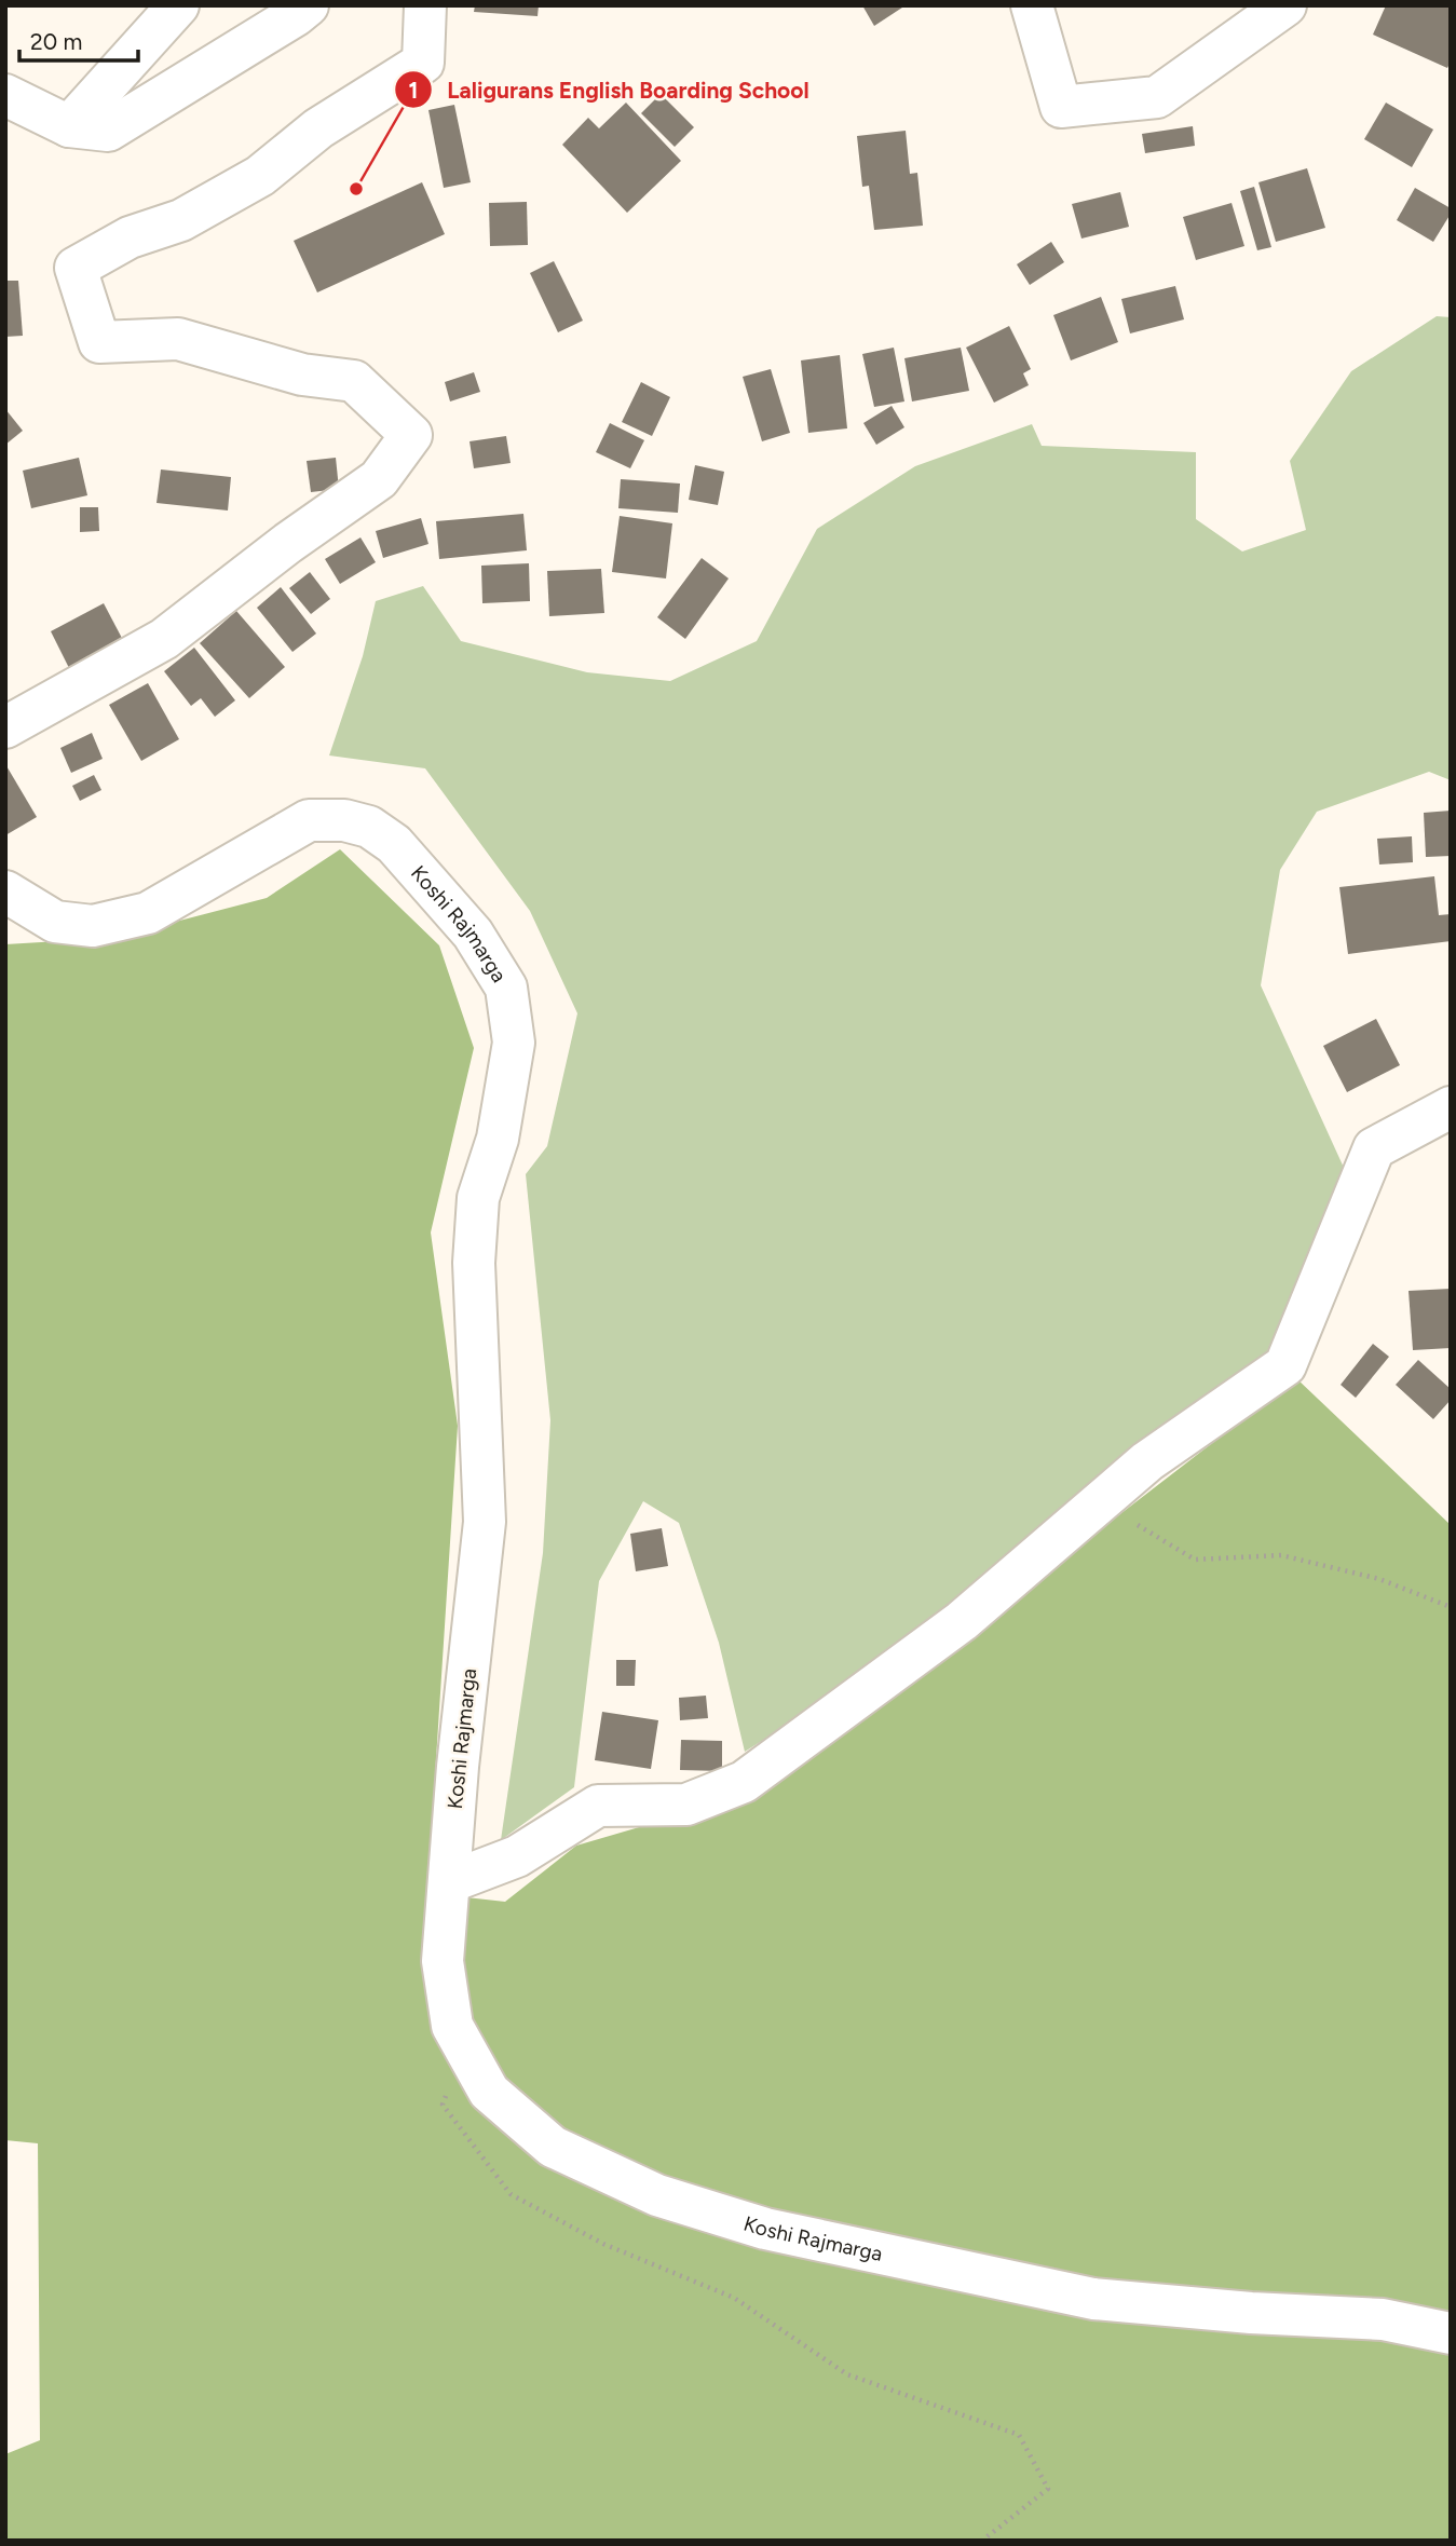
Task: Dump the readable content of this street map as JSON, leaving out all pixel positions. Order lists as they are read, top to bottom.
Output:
{
  "streets": {
    "street": ["Koshi Rajmarga"]
  },
  "places": ["Laligurans English Boarding School"],
  "scale_bar": "20 m"
}
